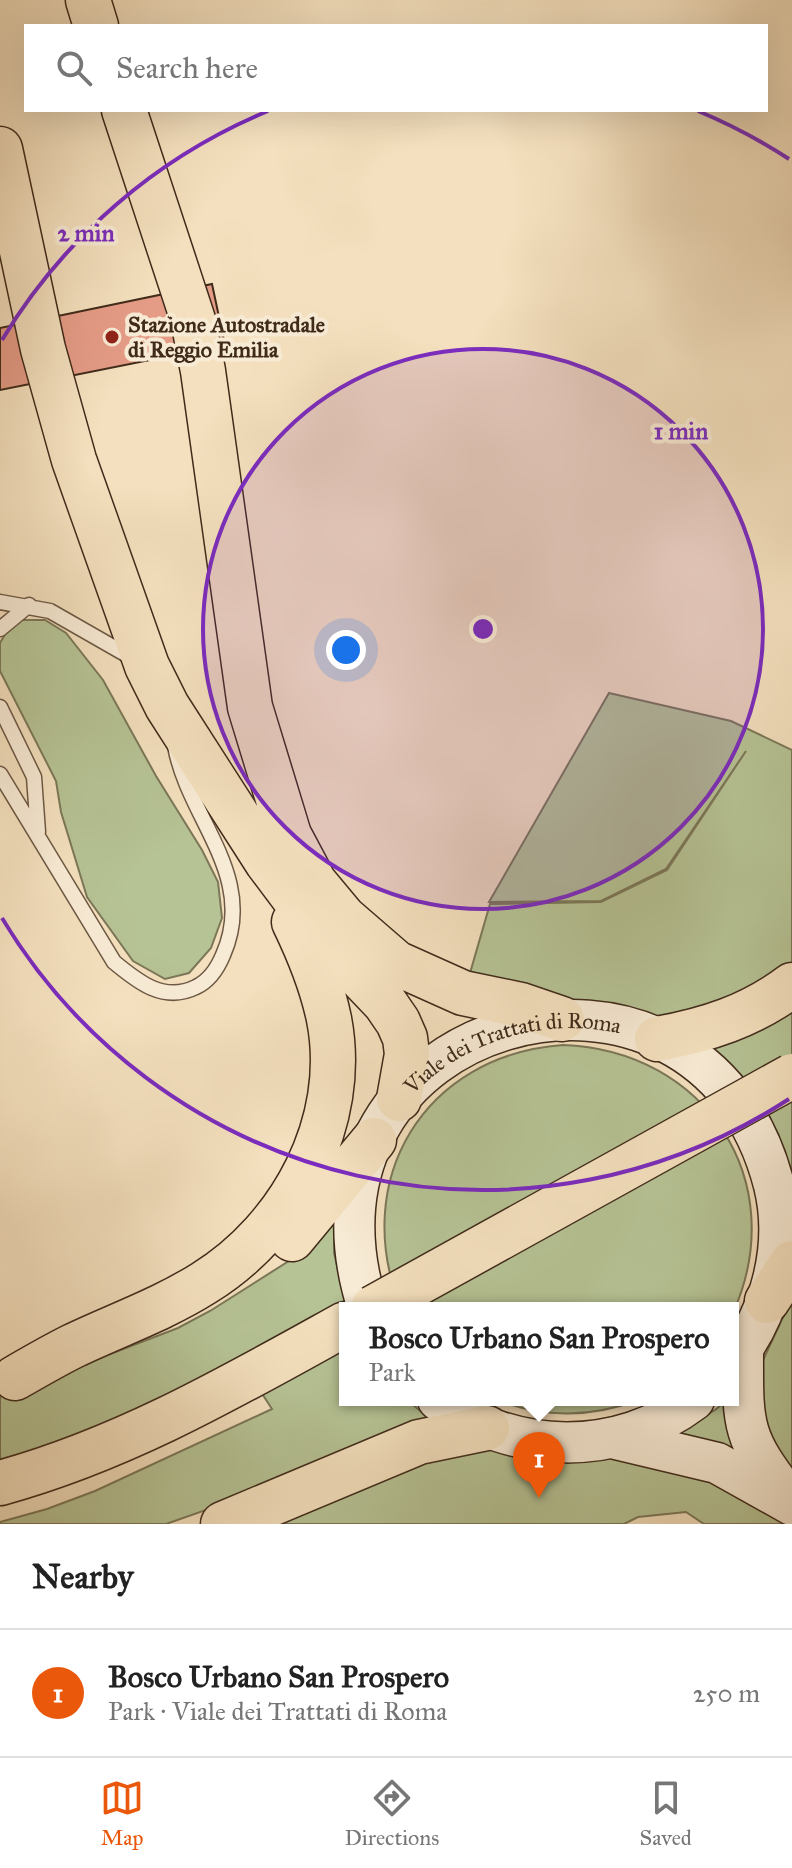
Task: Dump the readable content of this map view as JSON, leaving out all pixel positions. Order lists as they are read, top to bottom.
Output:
{
  "streets": {
    "highway": ["Viale dei Trattati di Roma"]
  },
  "places": ["Stazione Autostradale di Reggio Emilia"],
  "page": {
    "search": "Search here",
    "popup": ["Bosco Urbano San Prospero", "Park"],
    "pins": "1",
    "heading": "Nearby",
    "list": [
      {
        "mark": "1",
        "name": "Bosco Urbano San Prospero",
        "note": "Park · Viale dei Trattati di Roma",
        "value": "250 m"
      }
    ],
    "nav": ["Map", "Directions", "Saved"]
  },
  "rings": ["2 min", "1 min"]
}
